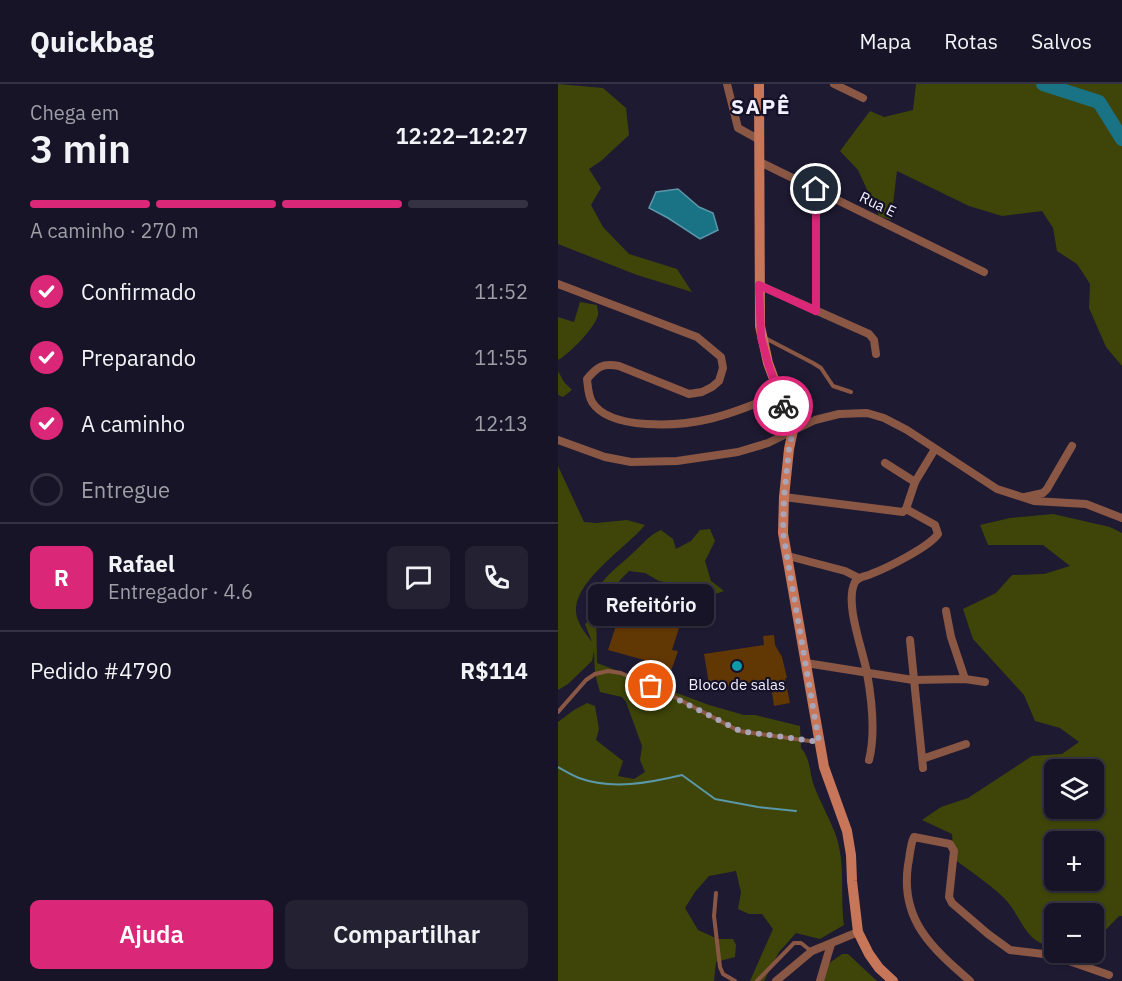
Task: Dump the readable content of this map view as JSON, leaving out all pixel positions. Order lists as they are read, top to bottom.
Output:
{
  "streets": {
    "street": ["Rua E"]
  },
  "districts": ["SAPÊ"],
  "places": ["Bloco de salas", "Refeitório"],
  "page": {
    "header": "Quickbag",
    "nav": ["Mapa", "Rotas", "Salvos"],
    "heading": ["3 min", "Chega em", "12:22–12:27"],
    "panel": [
      "Rafael",
      "Entregador · 4.6",
      "Pedido #4790",
      "R$114"
    ],
    "bar": "A caminho · 270 m",
    "list": [
      ["Confirmado", "11:52"],
      ["Preparando", "11:55"],
      ["A caminho", "12:13"],
      "Entregue"
    ],
    "round": "R",
    "bubble": "Refeitório",
    "map_buttons": ["+", "−"],
    "buttons": ["Ajuda", "Compartilhar"]
  }
}
